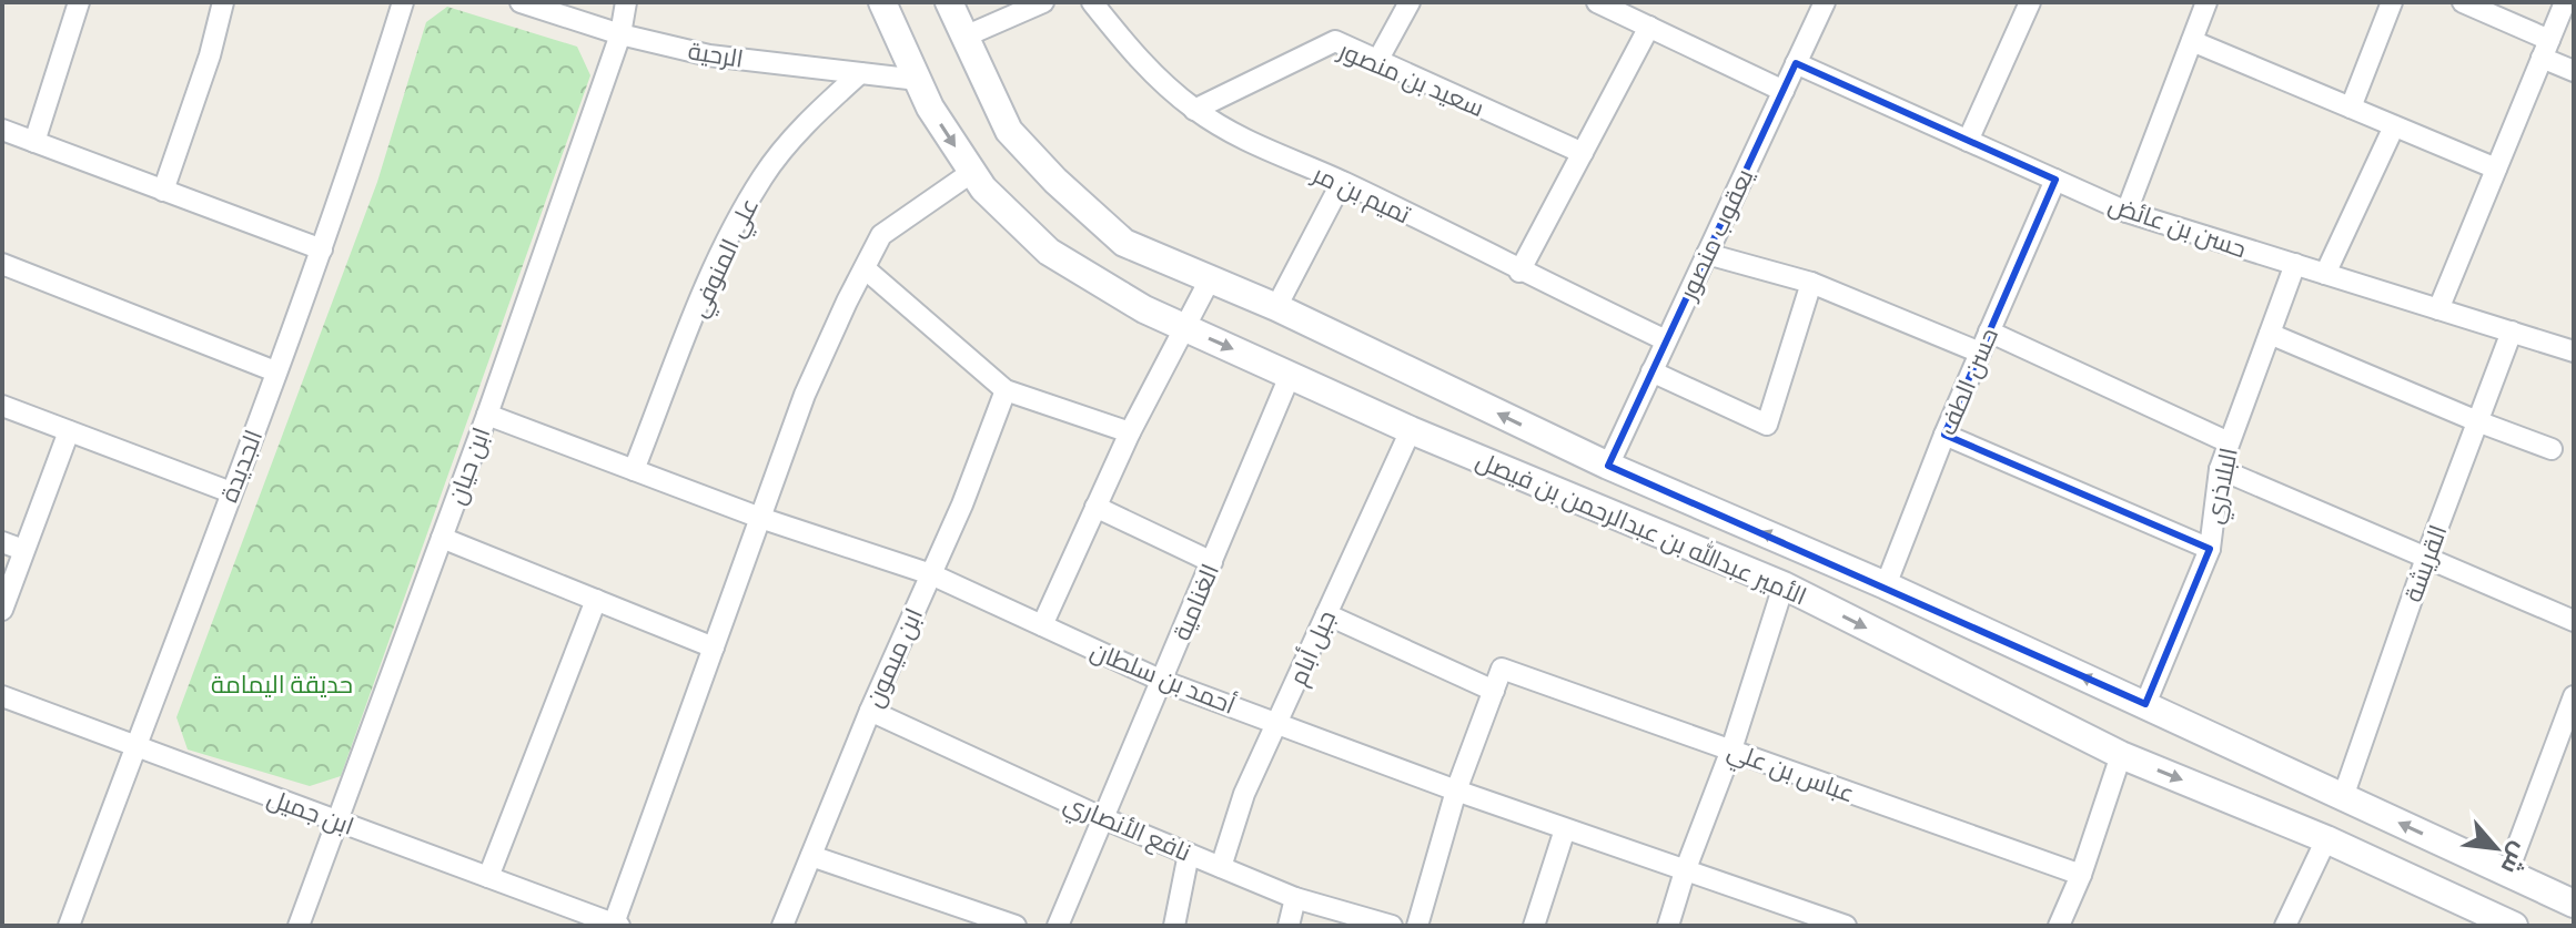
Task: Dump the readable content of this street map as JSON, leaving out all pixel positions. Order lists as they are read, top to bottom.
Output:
{
  "streets": {
    "main road": ["الأمير عبدالله بن عبدالرحمن بن فيصل"],
    "street": [
      "الرحية",
      "سعيد بن منصور",
      "تميم بن مر",
      "حسن بن عائض",
      "يعقوب منصور",
      "علي المنوفي",
      "حسن الطف",
      "الجديدة",
      "ابن حيان",
      "البلاذري",
      "القريشة",
      "الغنامية",
      "جبل أبام",
      "ابن ميمون",
      "أحمد بن سلطان",
      "عباس بن علي",
      "ابن جميل",
      "نافع الأنصاري"
    ]
  },
  "crossings": [
    ["الرحية", "علي المنوفي"],
    ["الرحية", "ابن حيان"],
    ["الرحية", "الأمير عبدالله بن عبدالرحمن بن فيصل"],
    ["سعيد بن منصور", "تميم بن مر"],
    ["تميم بن مر", "يعقوب منصور"],
    ["حسن بن عائض", "يعقوب منصور"],
    ["حسن بن عائض", "حسن الطف"],
    ["حسن بن عائض", "البلاذري"],
    ["حسن بن عائض", "القريشة"],
    ["يعقوب منصور", "الأمير عبدالله بن عبدالرحمن بن فيصل"],
    ["علي المنوفي", "أحمد بن سلطان"],
    ["حسن الطف", "الأمير عبدالله بن عبدالرحمن بن فيصل"],
    ["الجديدة", "ابن جميل"],
    ["ابن حيان", "أحمد بن سلطان"],
    ["ابن حيان", "ابن جميل"],
    ["البلاذري", "الأمير عبدالله بن عبدالرحمن بن فيصل"],
    ["الأمير عبدالله بن عبدالرحمن بن فيصل", "القريشة"],
    ["الأمير عبدالله بن عبدالرحمن بن فيصل", "الغنامية"],
    ["الأمير عبدالله بن عبدالرحمن بن فيصل", "جبل أبام"],
    ["الغنامية", "أحمد بن سلطان"],
    ["الغنامية", "نافع الأنصاري"],
    ["جبل أبام", "أحمد بن سلطان"],
    ["جبل أبام", "نافع الأنصاري"],
    ["ابن ميمون", "أحمد بن سلطان"],
    ["ابن ميمون", "نافع الأنصاري"]
  ],
  "parks": ["حديقة اليمامة"],
  "north": "bottom right"
}
